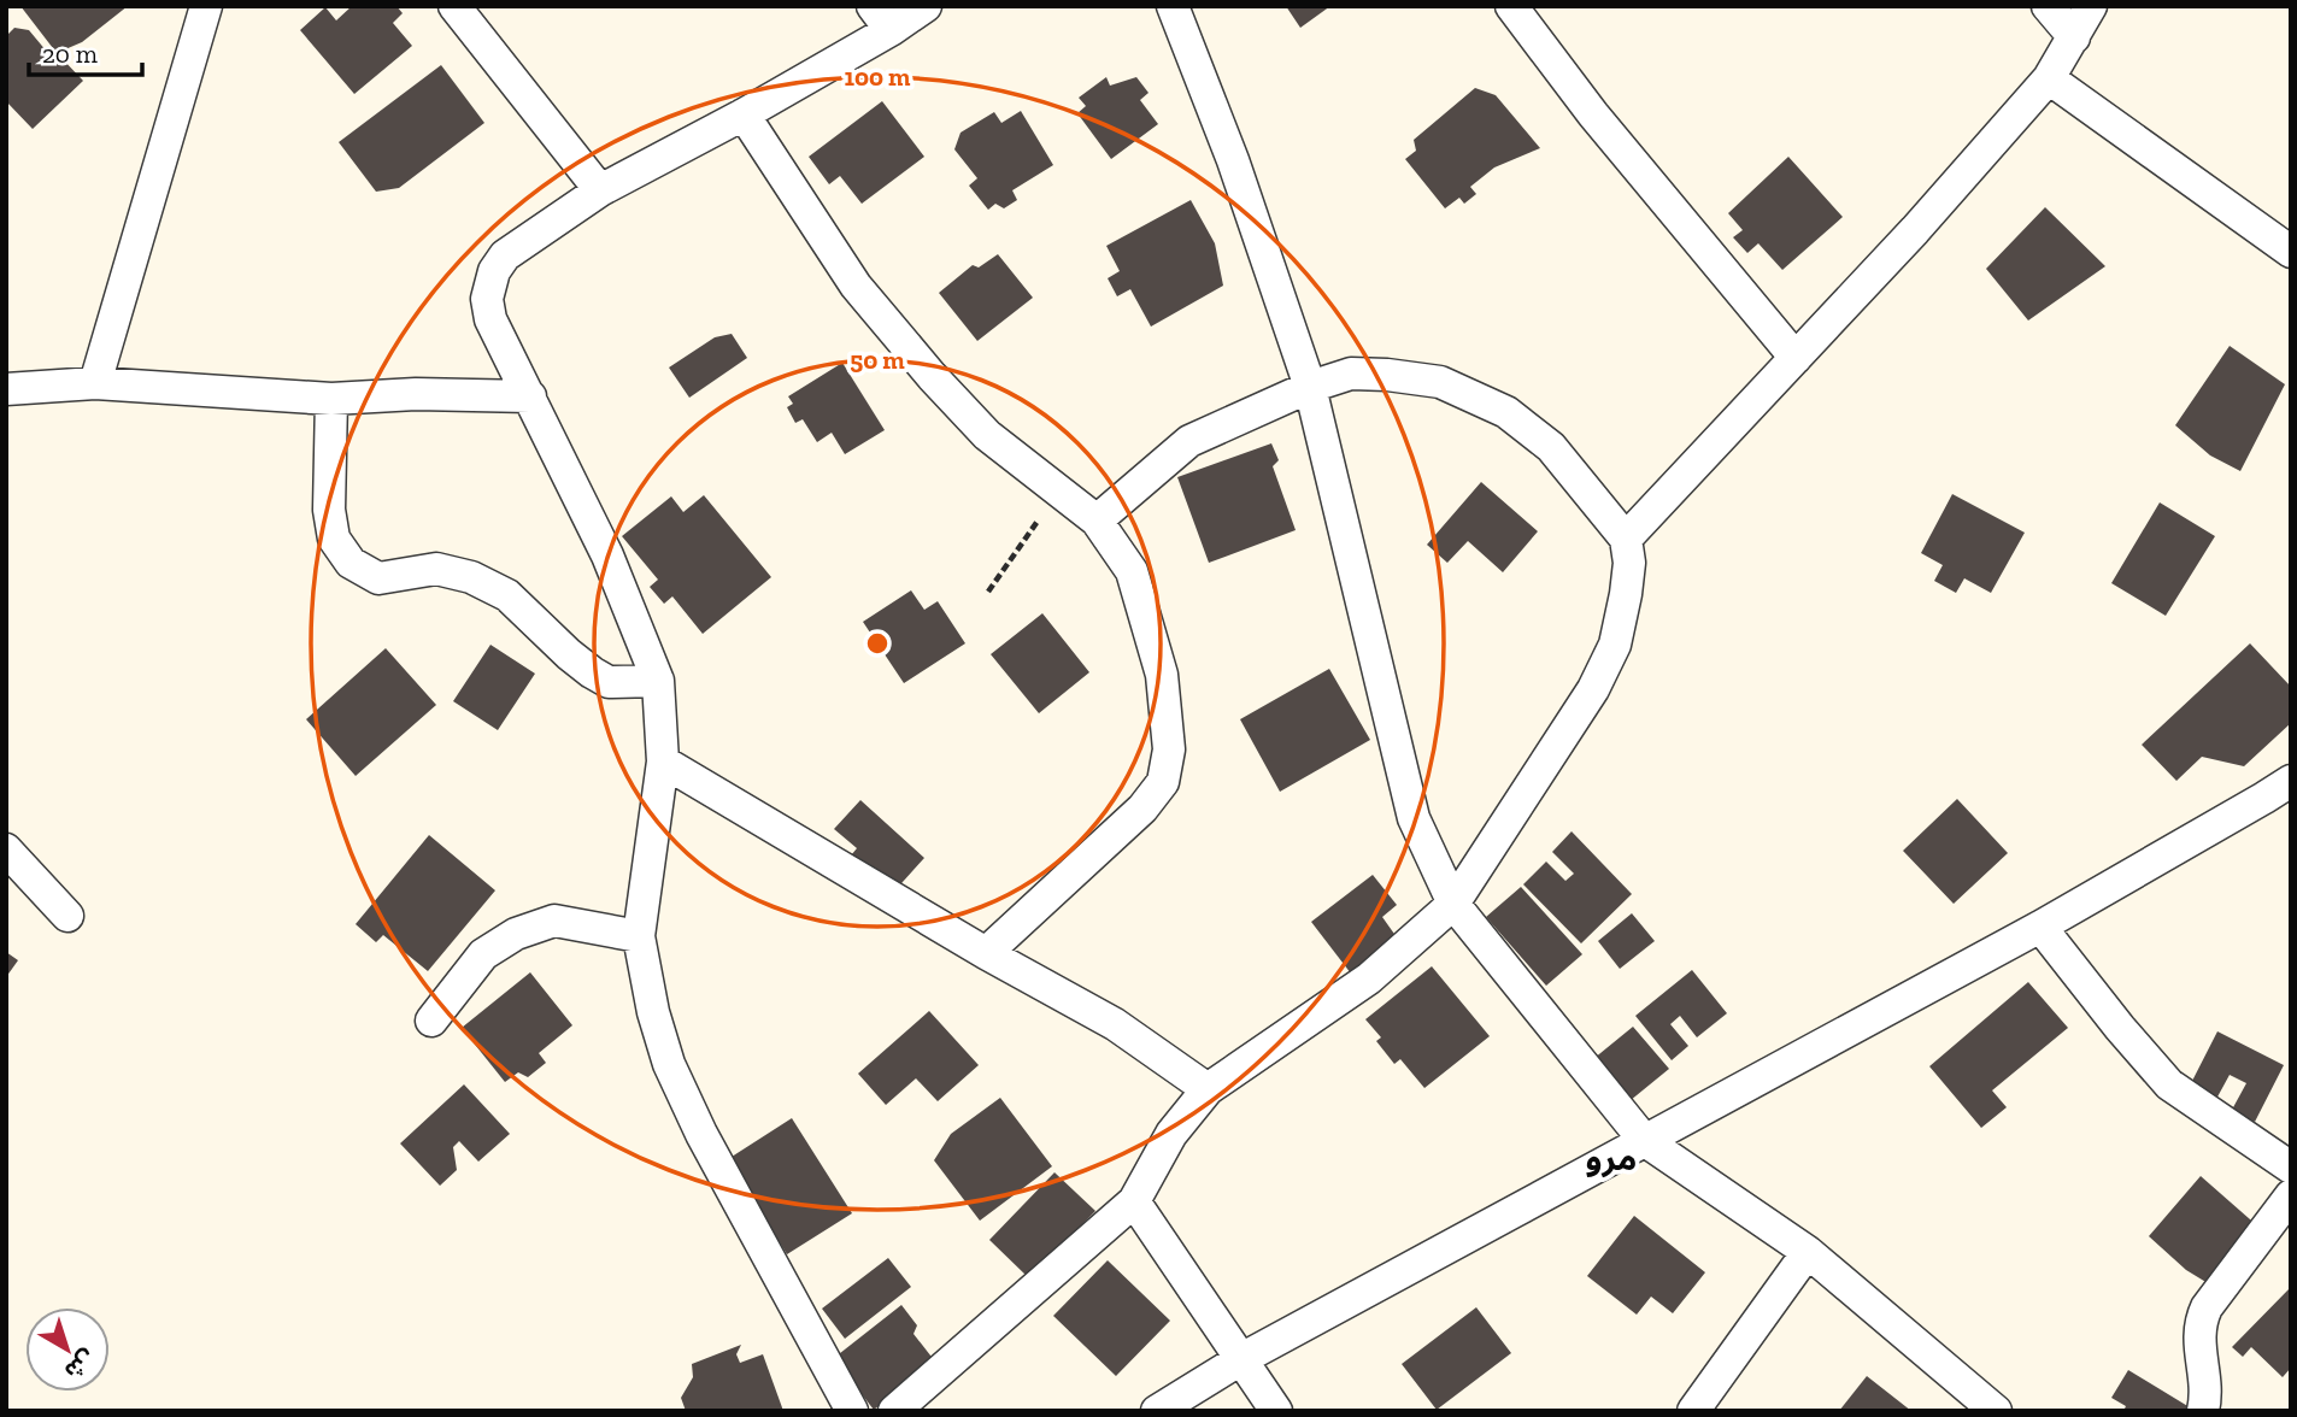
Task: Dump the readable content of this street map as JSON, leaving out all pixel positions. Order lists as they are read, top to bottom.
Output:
{
  "districts": ["مرو"],
  "scale_bar": "20 m",
  "north": "bottom right",
  "rings": ["100 m", "50 m"]
}
